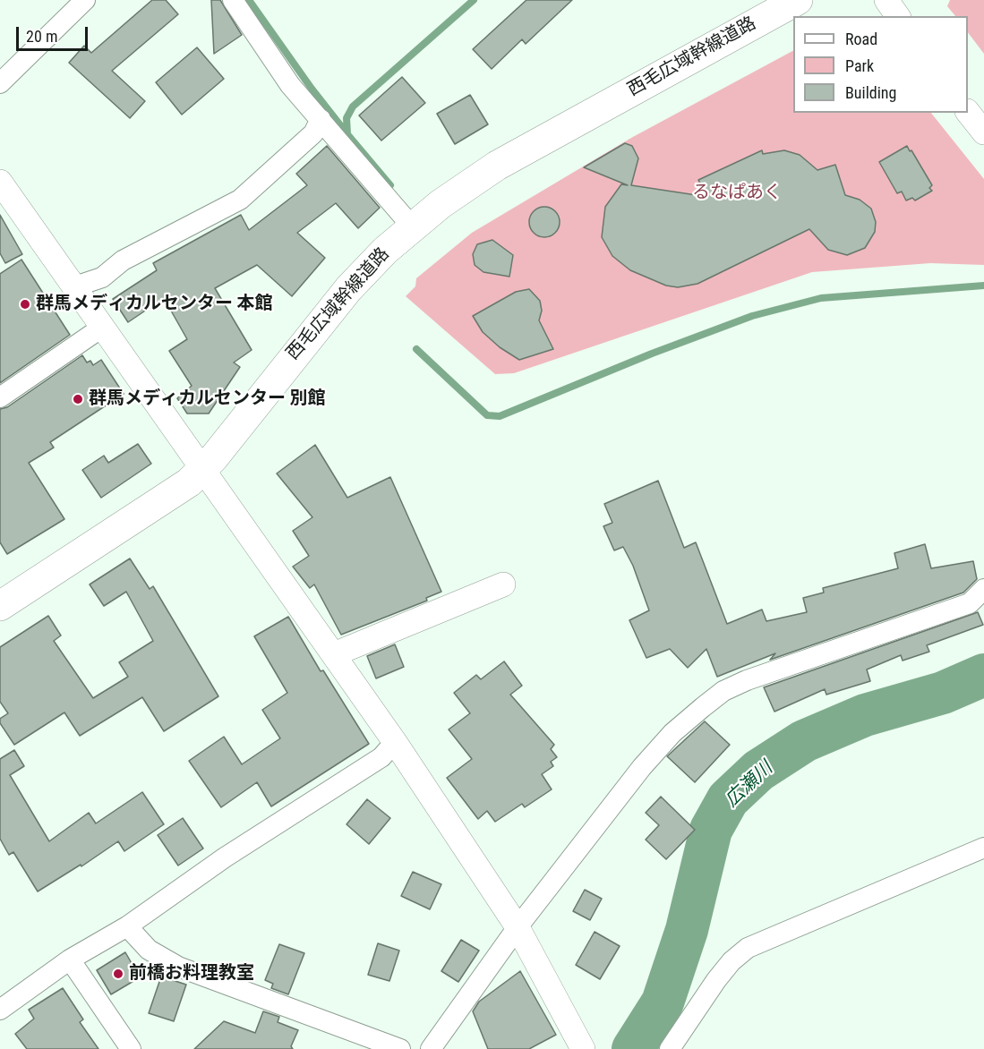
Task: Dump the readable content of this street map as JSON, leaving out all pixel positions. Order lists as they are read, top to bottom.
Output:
{
  "streets": {
    "main road": ["西毛広域幹線道路"]
  },
  "water": ["広瀬川"],
  "parks": ["るなぱあく"],
  "places": ["群馬メディカルセンター 本館", "群馬メディカルセンター 別館", "前橋お料理教室"],
  "legend": ["Road", "Park", "Building"],
  "scale_bar": "20 m"
}
